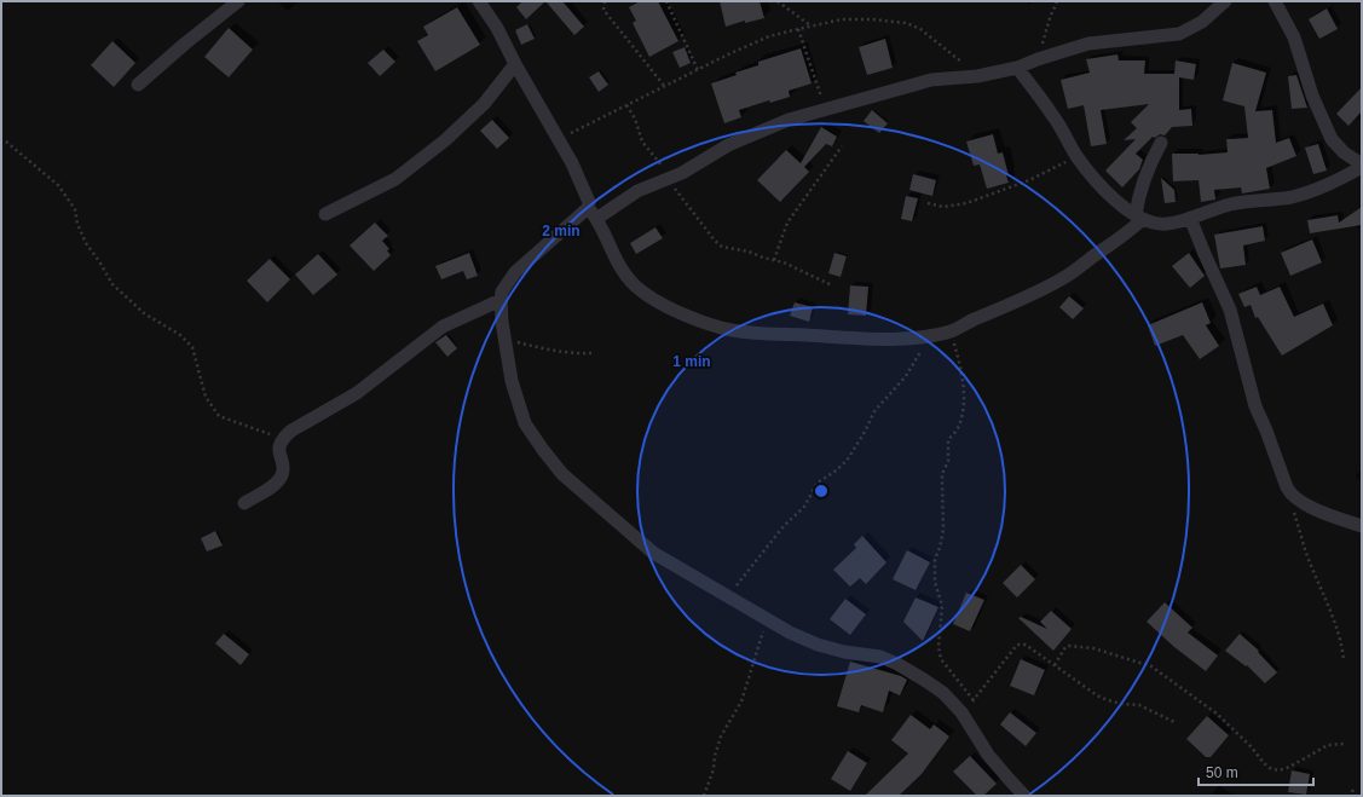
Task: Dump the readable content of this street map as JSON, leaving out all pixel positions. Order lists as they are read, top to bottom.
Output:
{
  "scale_bar": "50 m",
  "rings": ["2 min", "1 min"]
}
